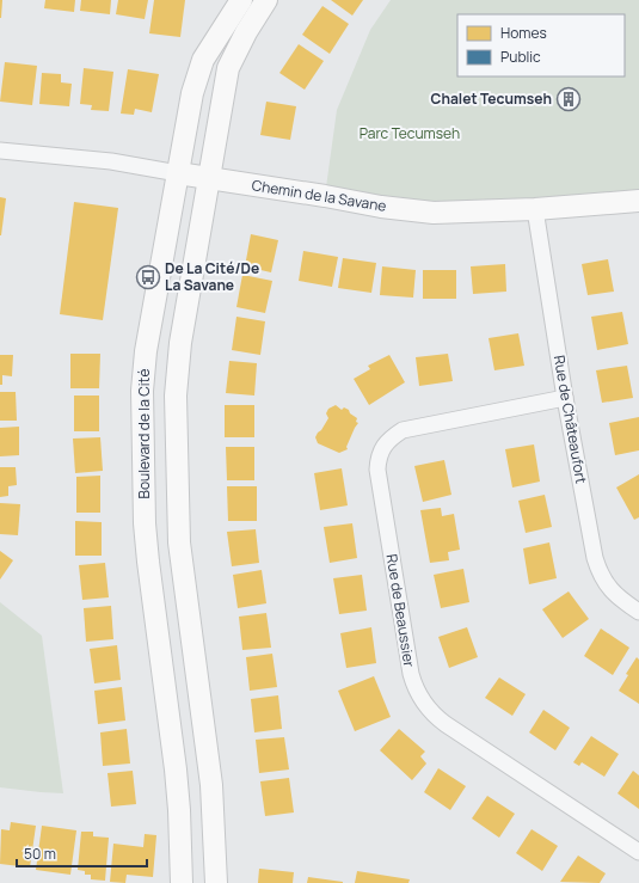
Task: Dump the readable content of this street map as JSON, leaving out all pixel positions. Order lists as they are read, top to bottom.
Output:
{
  "streets": {
    "street": [
      "Chemin de la Savane",
      "Rue de Châteaufort",
      "Boulevard de la Cité",
      "Rue de Beaussier"
    ]
  },
  "crossings": [
    ["Chemin de la Savane", "Rue de Châteaufort"],
    ["Chemin de la Savane", "Boulevard de la Cité"],
    ["Rue de Châteaufort", "Rue de Beaussier"]
  ],
  "parks": ["Parc Tecumseh"],
  "places": {
    "building": ["Chalet Tecumseh"],
    "bus stop": ["De La Cité/De La Savane"]
  },
  "legend": ["Homes", "Public"],
  "scale_bar": "50 m"
}
